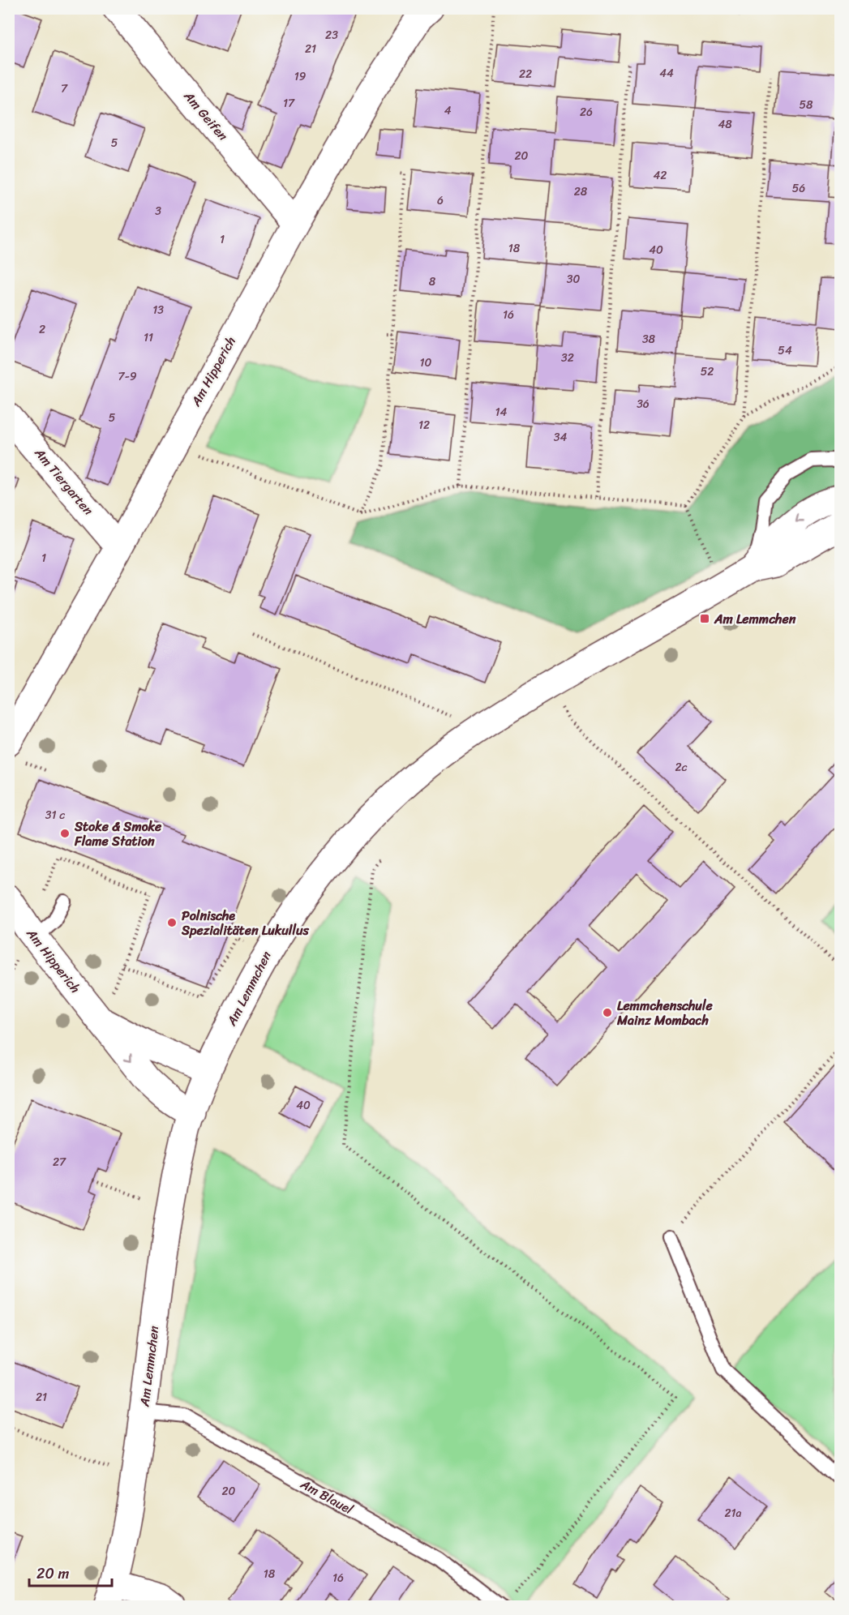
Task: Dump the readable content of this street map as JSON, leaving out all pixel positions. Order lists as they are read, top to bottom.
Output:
{
  "streets": {
    "street": [
      "Am Geifen",
      "Am Hipperich",
      "Am Tiergarten",
      "Am Lemmchen"
    ],
    "lane": ["Am Blauel"]
  },
  "crossings": [
    ["Am Geifen", "Am Hipperich"],
    ["Am Hipperich", "Am Tiergarten"],
    ["Am Hipperich", "Am Lemmchen"],
    ["Am Lemmchen", "Am Blauel"]
  ],
  "places": {
    "transit": ["Am Lemmchen"],
    "other": ["Stoke & Smoke Flame Station", "Polnische Spezialitäten Lukullus", "Lemmchenschule Mainz Mombach"]
  },
  "house_numbers": [
    "23",
    "21",
    "44",
    "22",
    "19",
    "7",
    "17",
    "58",
    "4",
    "26",
    "48",
    "5",
    "20",
    "42",
    "56",
    "28",
    "6",
    "3",
    "1",
    "18",
    "40",
    "30",
    "8",
    "13",
    "16",
    "2",
    "11",
    "38",
    "54",
    "32",
    "10",
    "52",
    "7-9",
    "36",
    "14",
    "5",
    "12",
    "34",
    "1",
    "2c",
    "31 c",
    "40",
    "27",
    "21",
    "20",
    "21a",
    "18",
    "16"
  ],
  "scale_bar": "20 m"
}
